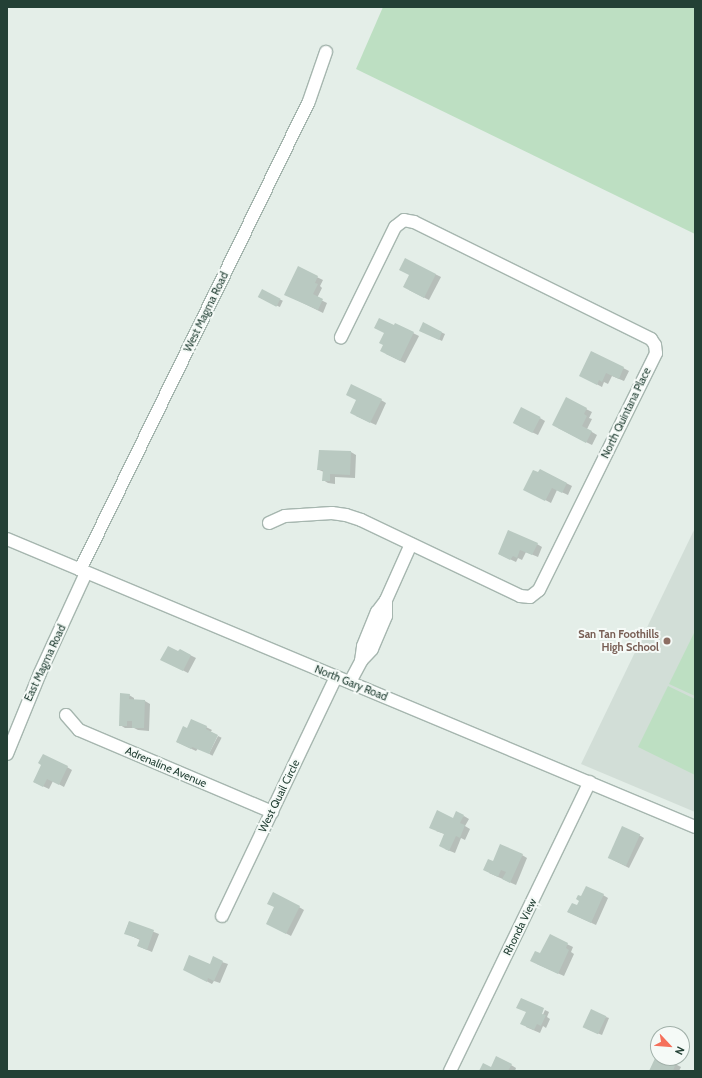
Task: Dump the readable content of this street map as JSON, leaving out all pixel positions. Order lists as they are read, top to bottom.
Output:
{
  "streets": {
    "street": [
      "West Magma Road",
      "North Quintana Place",
      "East Magma Road",
      "North Gary Road",
      "Adrenaline Avenue",
      "West Quail Circle",
      "Rhonda View"
    ]
  },
  "crossings": [
    ["West Magma Road", "East Magma Road"],
    ["West Magma Road", "North Gary Road"],
    ["East Magma Road", "North Gary Road"],
    ["North Gary Road", "West Quail Circle"],
    ["North Gary Road", "Rhonda View"],
    ["Adrenaline Avenue", "West Quail Circle"]
  ],
  "places": ["San Tan Foothills High School"],
  "north": "bottom right"
}
